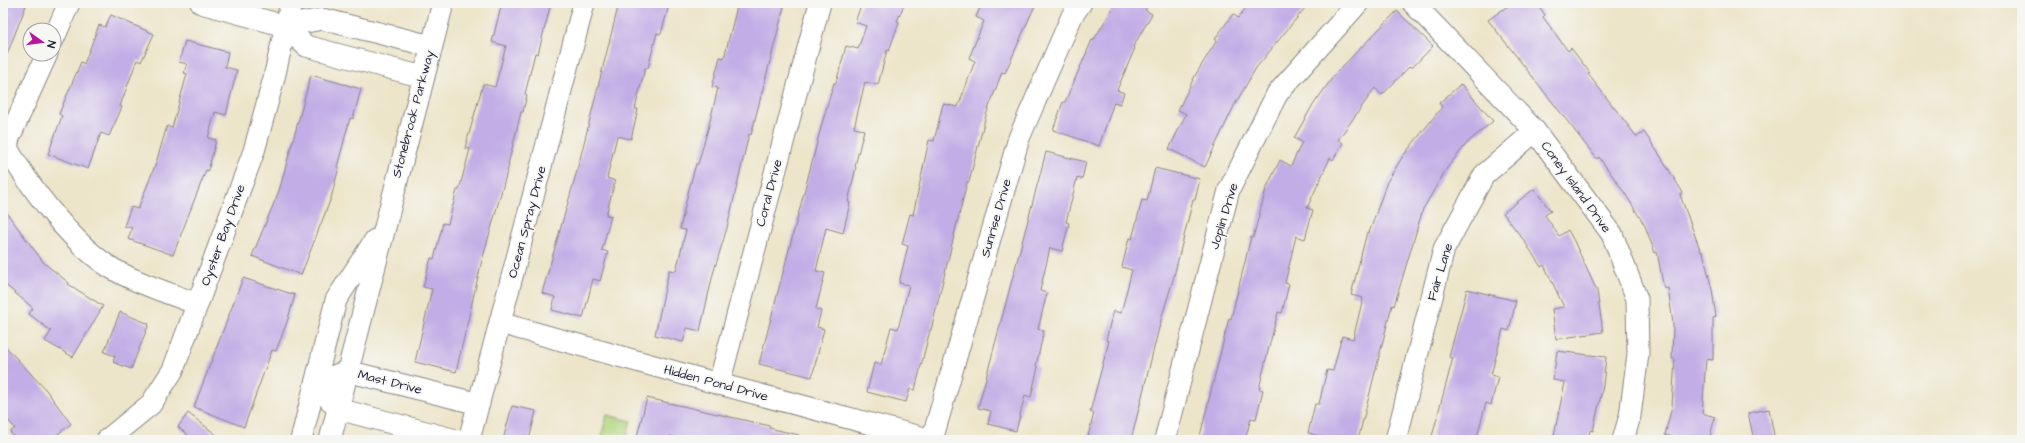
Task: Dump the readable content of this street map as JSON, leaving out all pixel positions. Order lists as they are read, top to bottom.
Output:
{
  "streets": {
    "street": [
      "Stonebrook Parkway",
      "Coney Island Drive",
      "Coral Drive",
      "Joplin Drive",
      "Sunrise Drive",
      "Ocean Spray Drive",
      "Oyster Bay Drive",
      "Fair Lane",
      "Mast Drive",
      "Hidden Pond Drive"
    ]
  },
  "crossings": [
    ["Stonebrook Parkway", "Mast Drive"],
    ["Coney Island Drive", "Fair Lane"],
    ["Coral Drive", "Hidden Pond Drive"],
    ["Sunrise Drive", "Hidden Pond Drive"],
    ["Ocean Spray Drive", "Mast Drive"],
    ["Ocean Spray Drive", "Hidden Pond Drive"]
  ],
  "north": "right"
}
